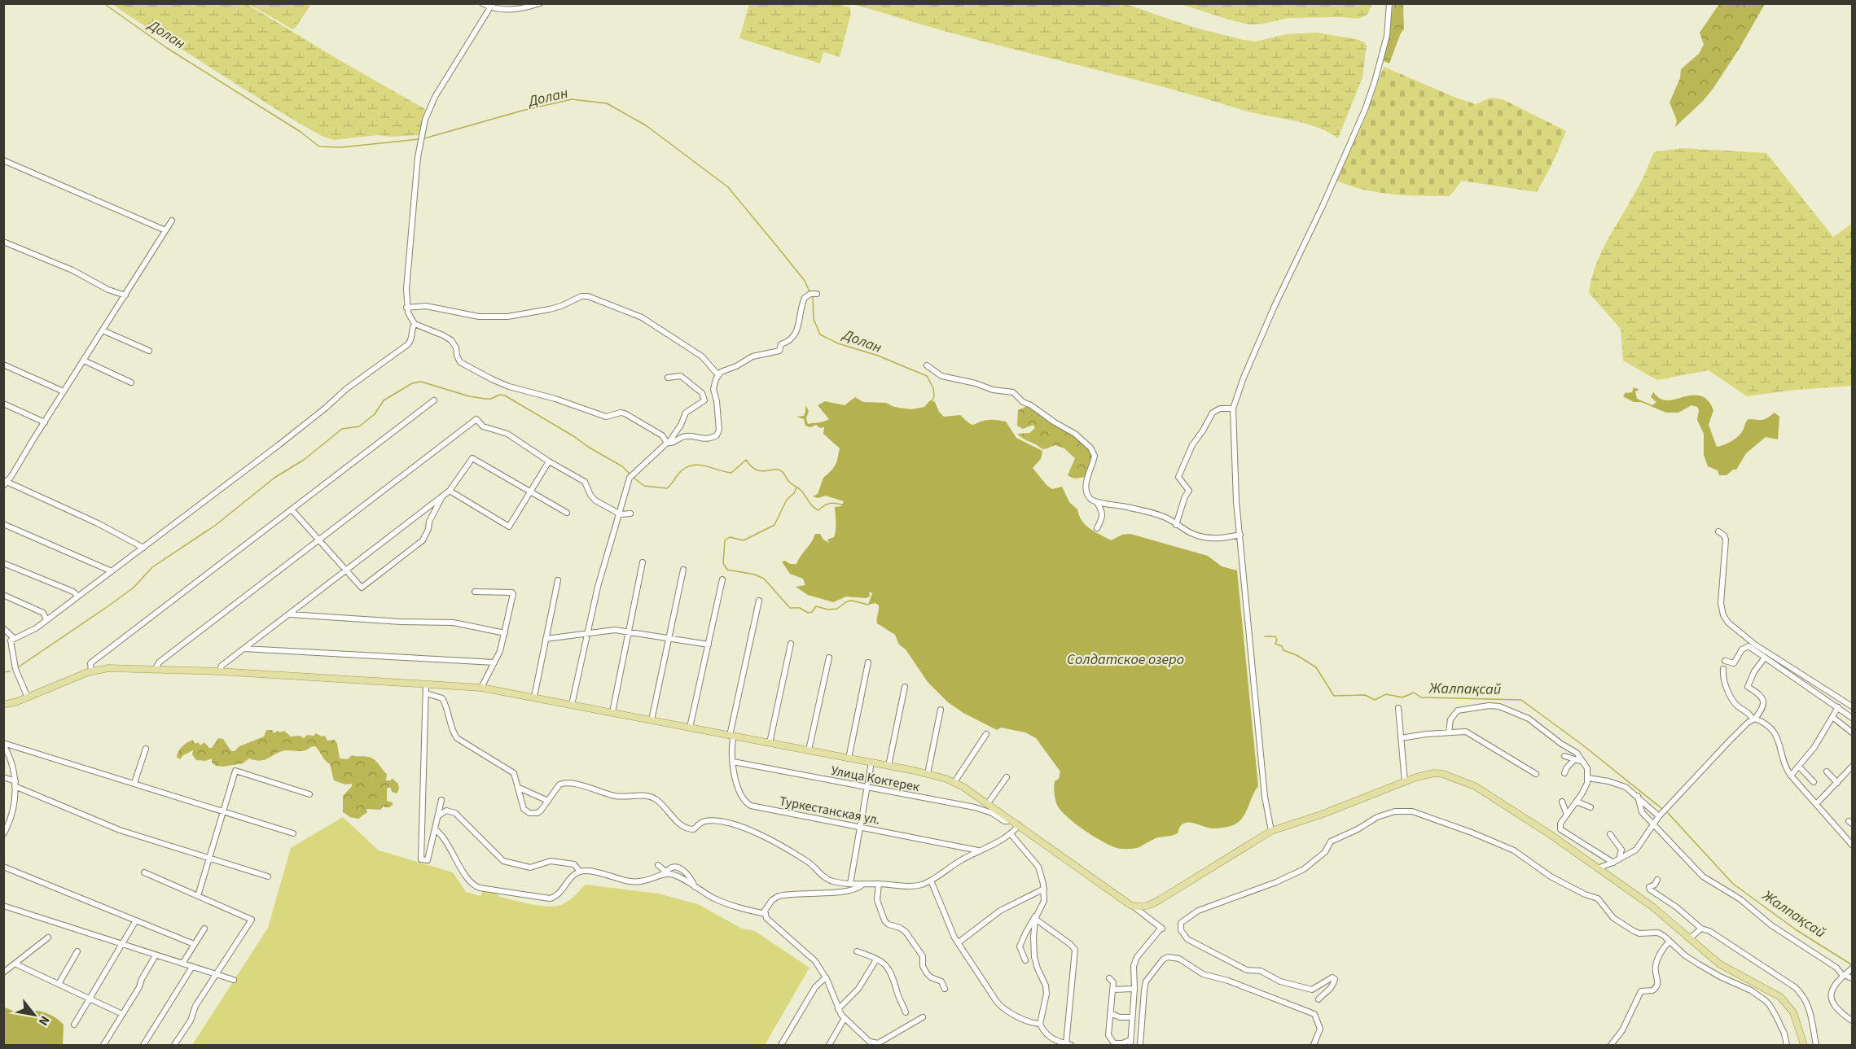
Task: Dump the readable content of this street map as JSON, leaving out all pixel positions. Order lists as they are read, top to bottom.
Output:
{
  "streets": {
    "street": ["Улица Коктерек", "Туркестанская ул."]
  },
  "crossings": [
    ["Улица Коктерек", "Туркестанская ул."]
  ],
  "water": ["Долан", "Солдатское озеро", "Жалпақсай"],
  "north": "bottom right"
}
